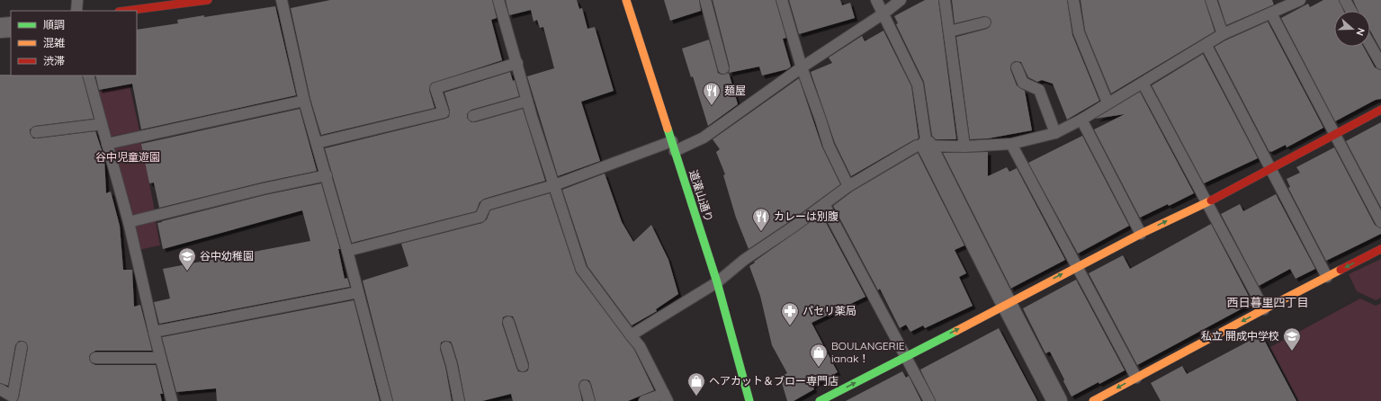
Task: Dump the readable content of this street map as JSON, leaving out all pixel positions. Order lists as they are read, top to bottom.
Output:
{
  "streets": {
    "street": ["道灌山通り"]
  },
  "districts": ["西日暮里四丁目"],
  "parks": ["谷中児童遊園"],
  "places": {
    "restaurant": ["麺屋", "カレーは別腹"],
    "school or university": ["谷中幼稚園", "私立 開成中学校"],
    "pharmacy": ["パセリ薬局"],
    "shop": ["BOULANGERIE ianak！", "ヘアカット＆ブロー専門店"]
  },
  "legend": ["順調", "混雑", "渋滞"],
  "north": "right"
}
